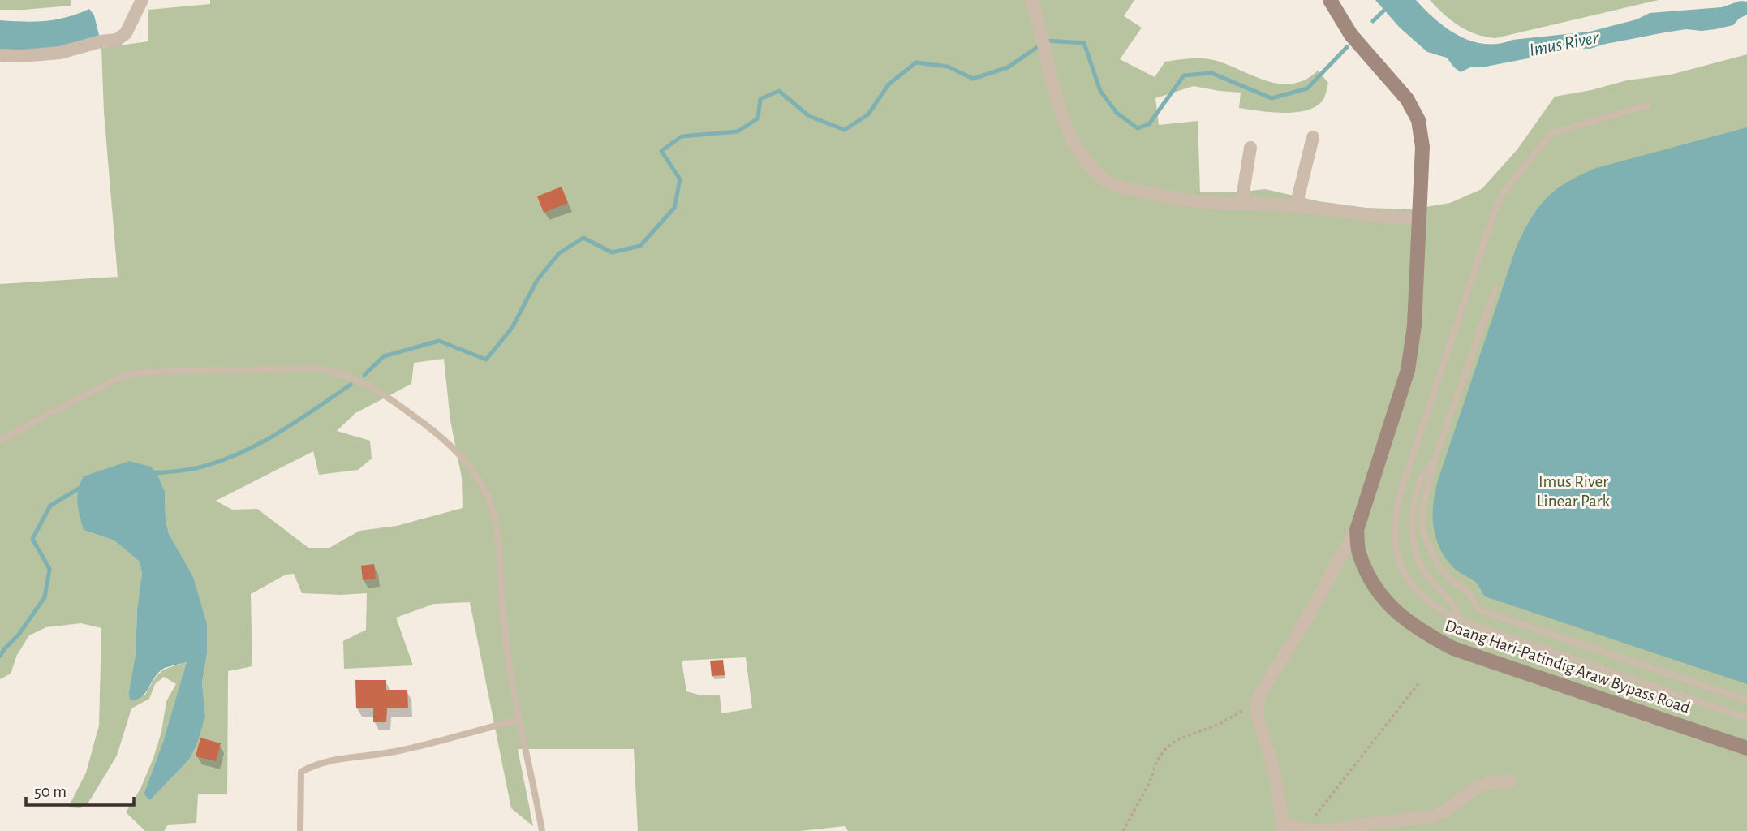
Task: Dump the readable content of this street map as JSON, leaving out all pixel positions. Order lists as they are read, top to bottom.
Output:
{
  "streets": {
    "main road": ["Daang Hari-Patindig Araw Bypass Road"]
  },
  "water": ["Imus River"],
  "parks": ["Imus River Linear Park"],
  "scale_bar": "50 m"
}
